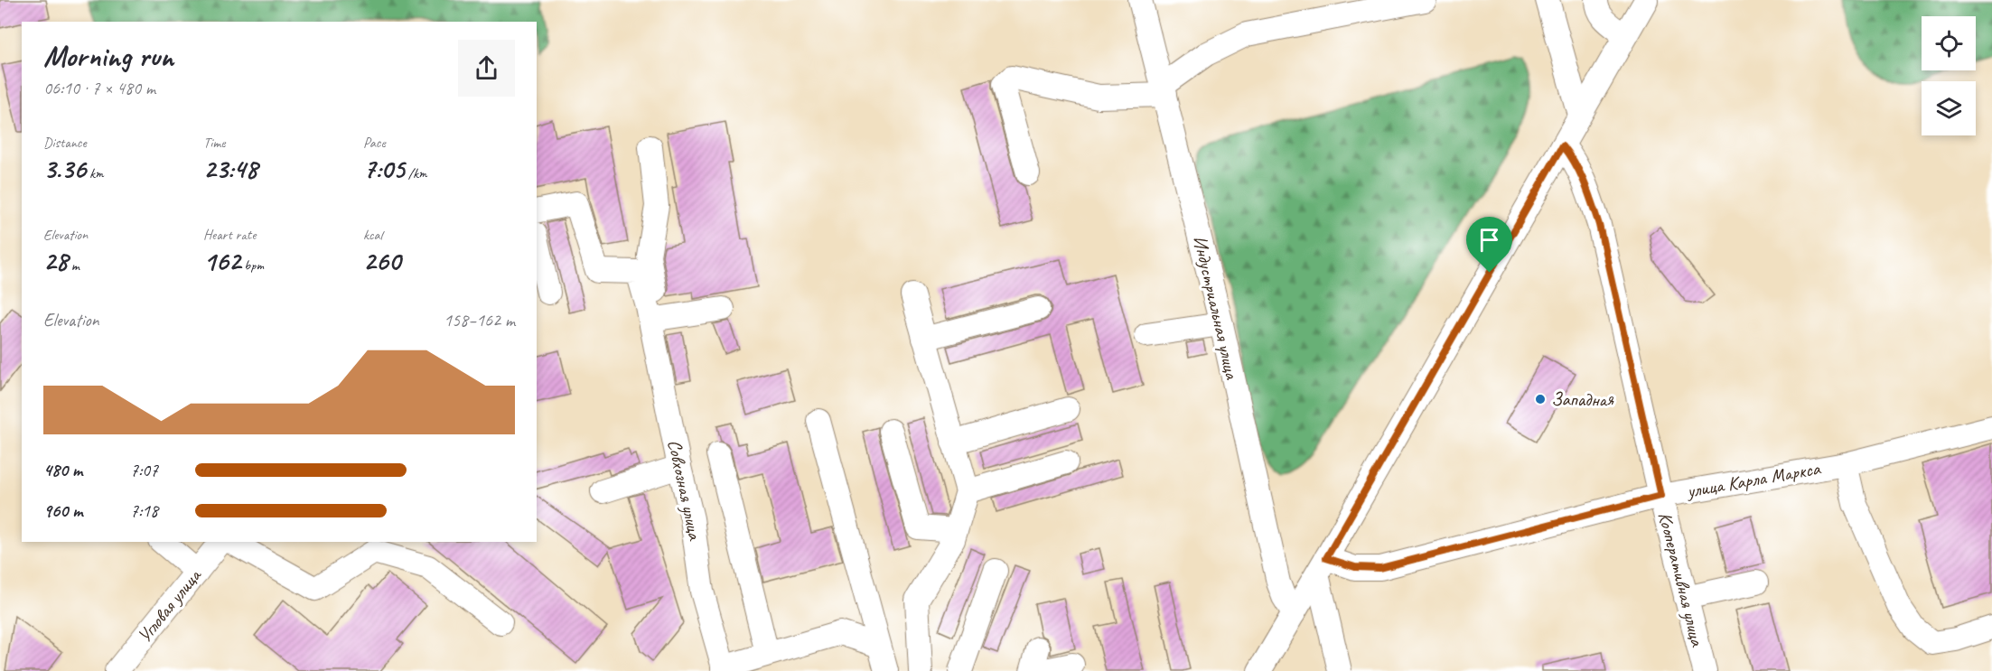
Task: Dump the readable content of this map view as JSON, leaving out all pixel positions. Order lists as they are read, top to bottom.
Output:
{
  "streets": {
    "street": [
      "Индустриальная улица",
      "улица Карла Маркса",
      "Совхозная улица",
      "Кооперативная улица",
      "Угловая улица"
    ]
  },
  "crossings": [
    ["улица Карла Маркса", "Кооперативная улица"]
  ],
  "places": ["Западная"],
  "page": {
    "heading": ["Morning run", "06:10 · 7 × 480 m"],
    "stats": [
      ["Distance", "3.36 km"],
      ["Time", "23:48"],
      ["Pace", "7:05 /km"],
      ["Elevation", "28 m"],
      ["Heart rate", "162 bpm"],
      ["kcal", "260"]
    ],
    "chart": ["Elevation", "158–162 m"],
    "list": [
      {
        "name": "480 m",
        "note": "7:07"
      },
      {
        "name": "960 m",
        "note": "7:18"
      }
    ]
  }
}
